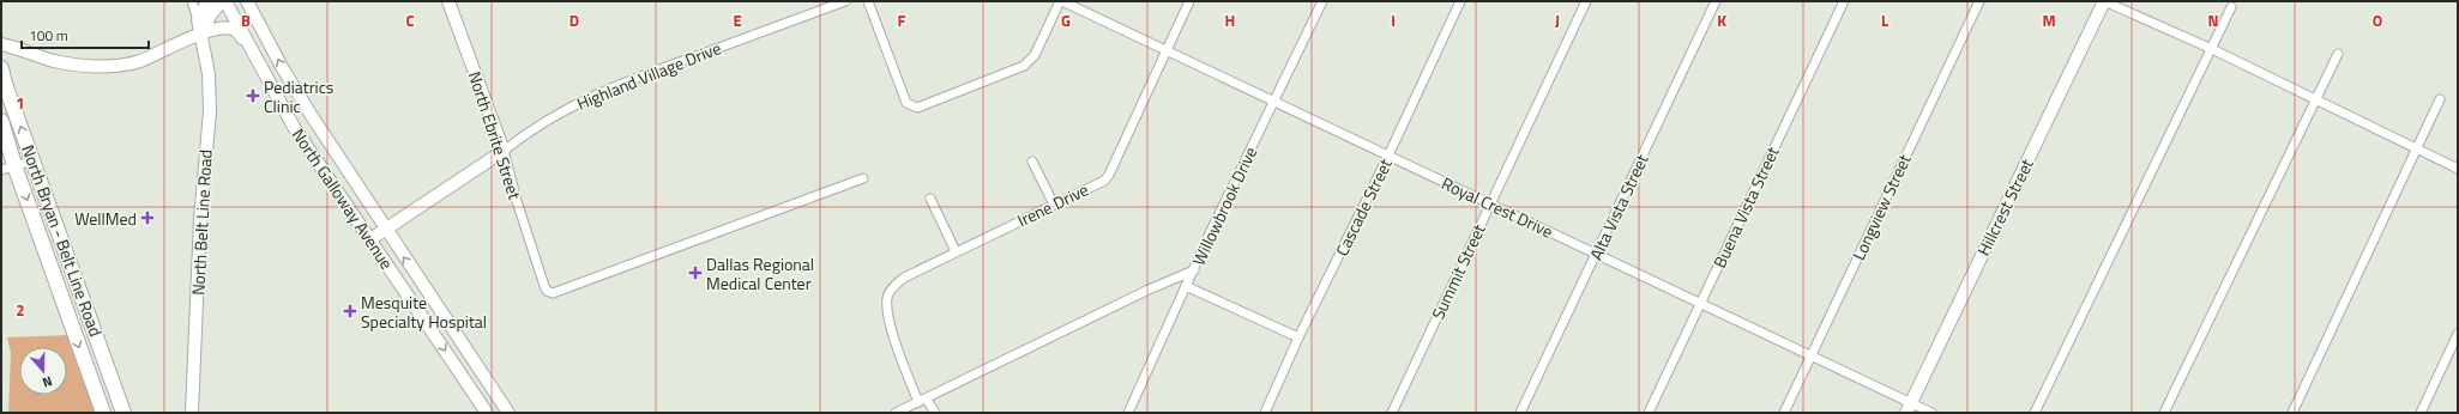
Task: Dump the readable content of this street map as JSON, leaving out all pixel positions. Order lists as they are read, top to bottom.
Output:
{
  "streets": {
    "main road": ["North Bryan - Belt Line Road"],
    "street": [
      "Highland Village Drive",
      "North Ebrite Street",
      "North Galloway Avenue",
      "Irene Drive",
      "Willowbrook Drive",
      "Cascade Street",
      "Royal Crest Drive",
      "Alta Vista Street",
      "Buena Vista Street",
      "Longview Street",
      "Hillcrest Street",
      "North Belt Line Road",
      "Summit Street"
    ]
  },
  "crossings": [
    ["Highland Village Drive", "North Ebrite Street"],
    ["Highland Village Drive", "North Galloway Avenue"],
    ["Irene Drive", "Royal Crest Drive"],
    ["Willowbrook Drive", "Royal Crest Drive"],
    ["Cascade Street", "Royal Crest Drive"],
    ["Royal Crest Drive", "Alta Vista Street"],
    ["Royal Crest Drive", "Buena Vista Street"],
    ["Royal Crest Drive", "Longview Street"],
    ["Royal Crest Drive", "Hillcrest Street"],
    ["Royal Crest Drive", "Summit Street"]
  ],
  "places": {
    "health": [
      "Pediatrics Clinic",
      "WellMed",
      "Dallas Regional Medical Center",
      "Mesquite Specialty Hospital"
    ]
  },
  "scale_bar": "100 m",
  "north": "bottom",
  "grid": {
    "columns": [
      "B",
      "C",
      "D",
      "E",
      "F",
      "G",
      "H",
      "I",
      "J",
      "K",
      "L",
      "M",
      "N",
      "O"
    ],
    "rows": ["1", "2"]
  }
}
